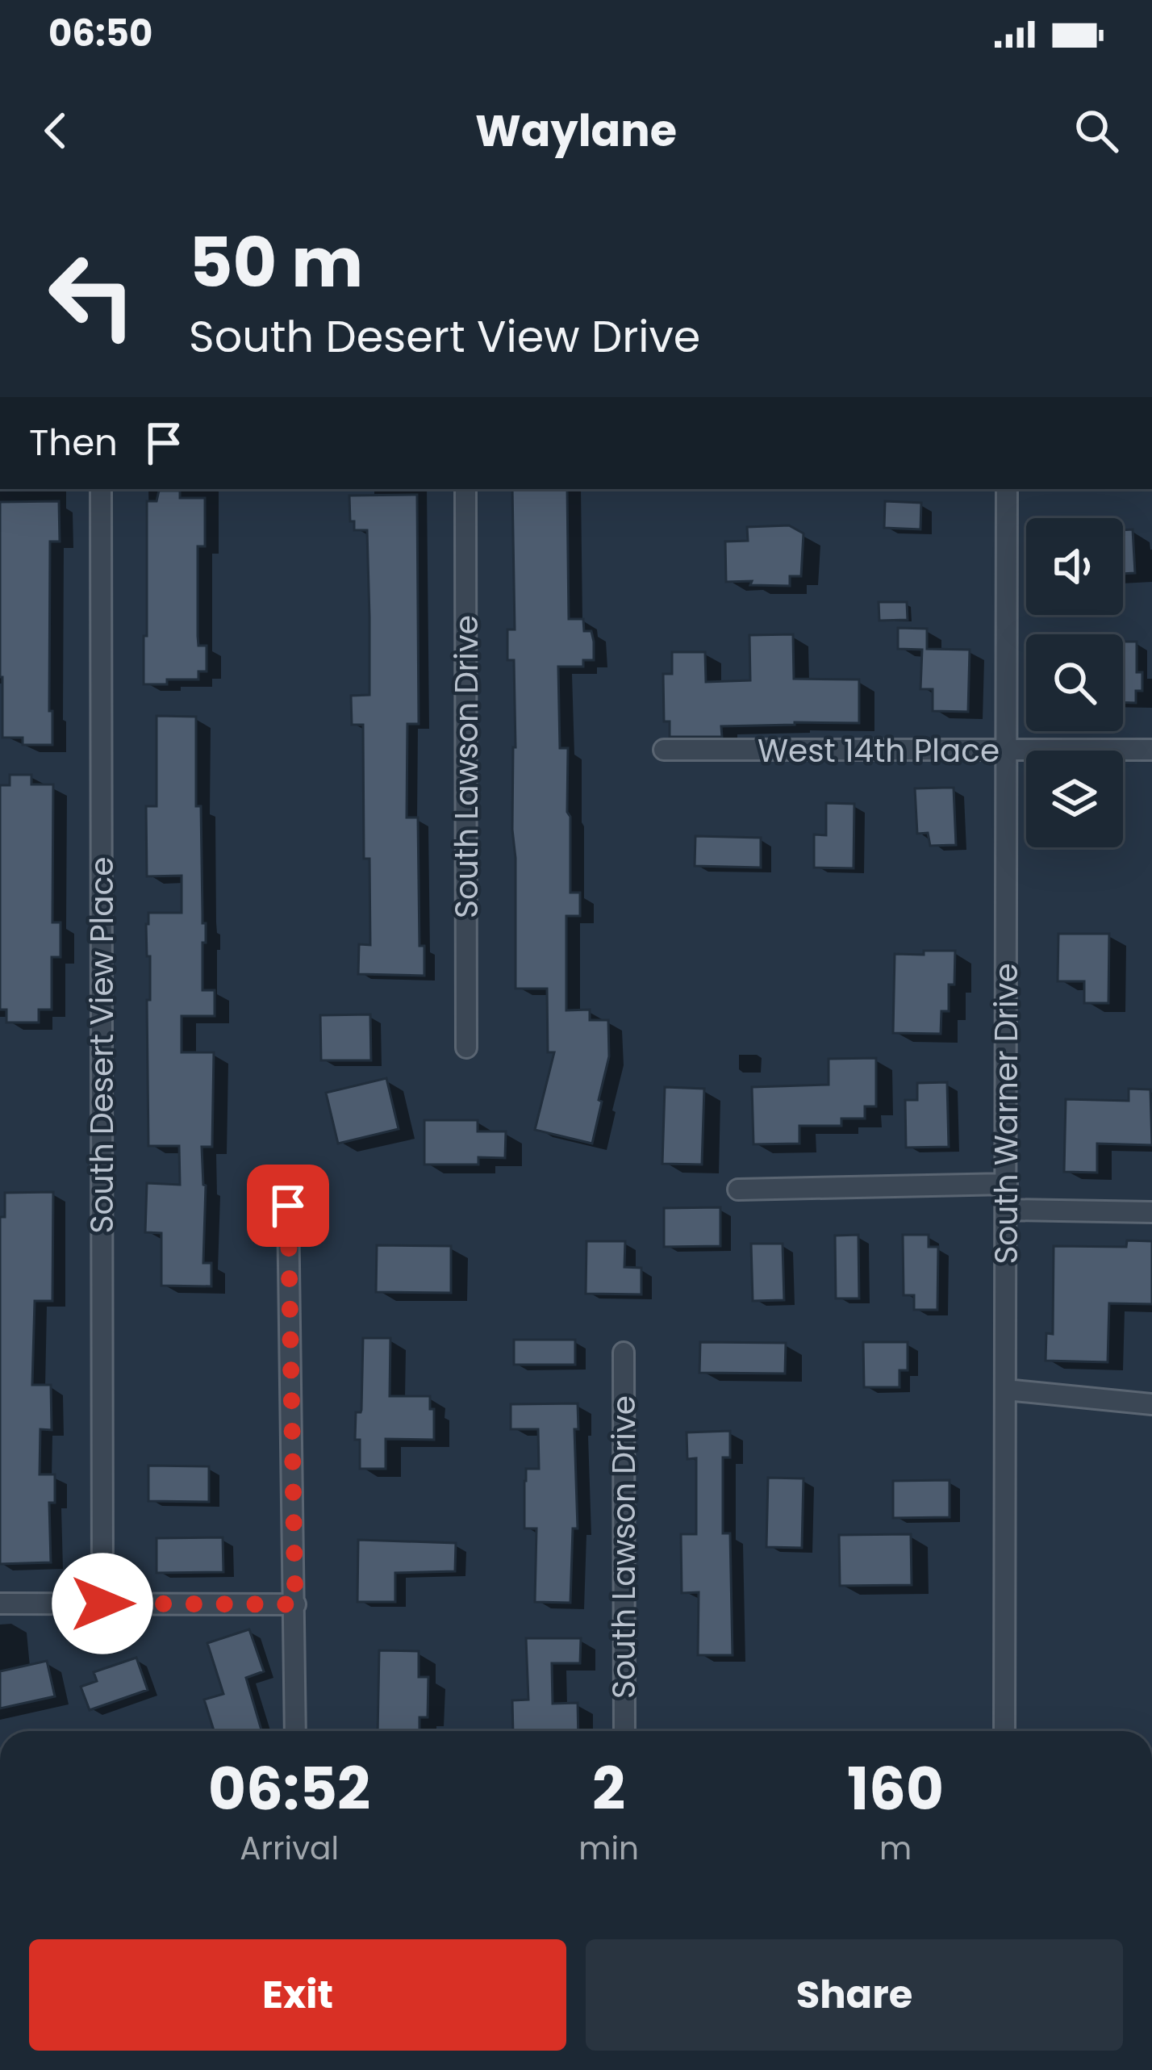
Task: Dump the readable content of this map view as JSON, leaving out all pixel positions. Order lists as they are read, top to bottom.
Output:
{
  "streets": {
    "street": [
      "West 14th Place",
      "South Lawson Drive",
      "South Desert View Place",
      "South Warner Drive"
    ]
  },
  "crossings": [
    ["West 14th Place", "South Warner Drive"]
  ],
  "page": {
    "status": "06:50",
    "header": "Waylane",
    "turn": ["50 m", "South Desert View Drive"],
    "then": "Then",
    "eta": [
      "06:52",
      "Arrival",
      "2",
      "min",
      "160",
      "m"
    ],
    "buttons": ["Exit", "Share"]
  }
}
